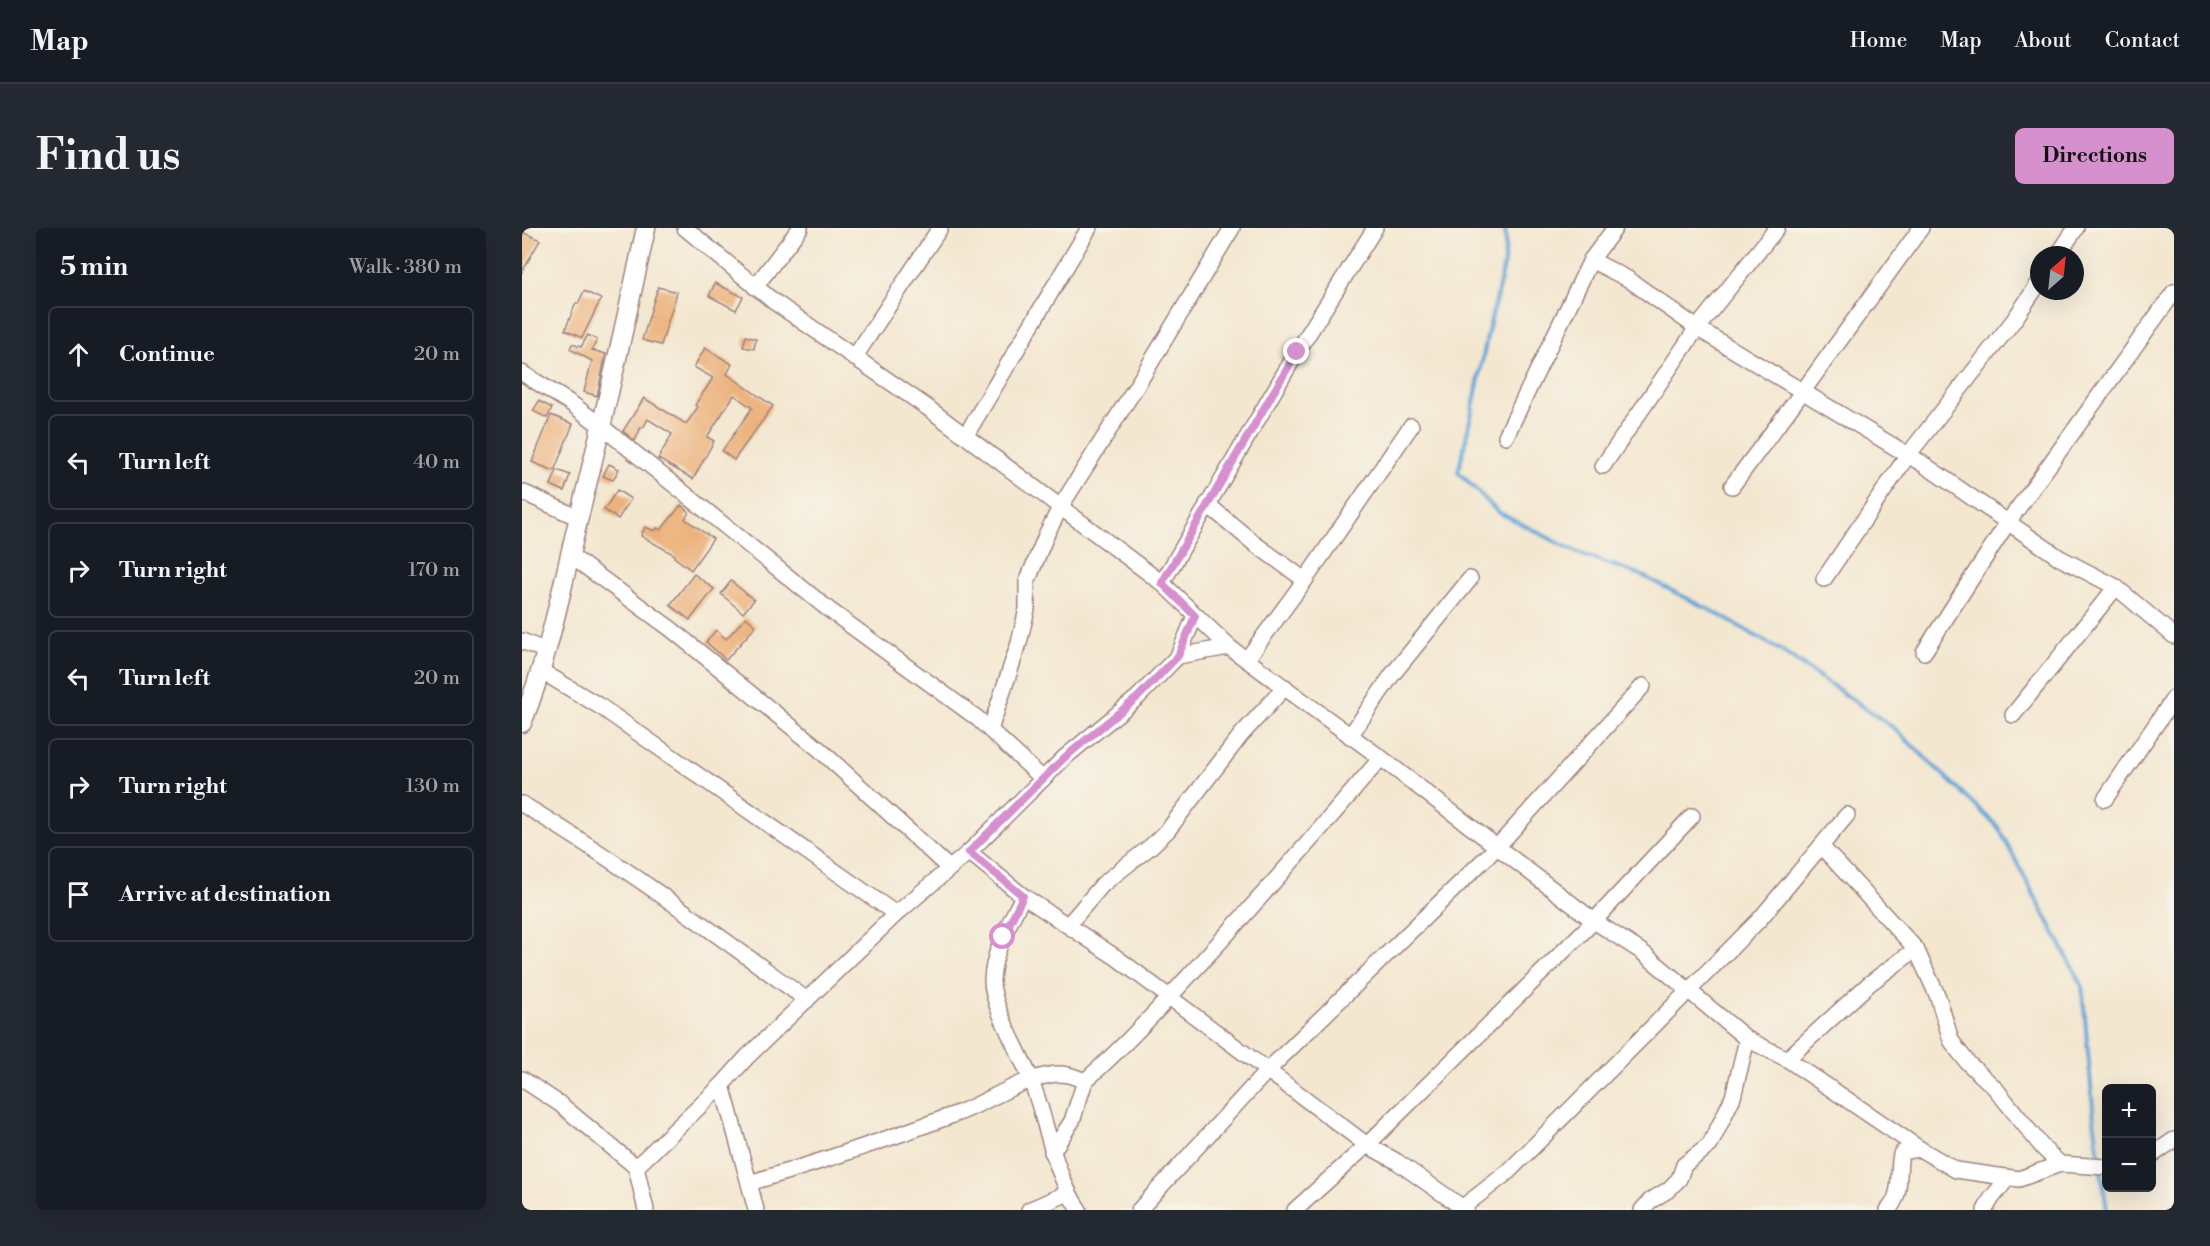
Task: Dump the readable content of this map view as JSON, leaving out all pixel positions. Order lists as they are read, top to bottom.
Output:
{
  "north": "top right",
  "page": {
    "header": "Map",
    "nav": [
      "Home",
      "Map",
      "About",
      "Contact"
    ],
    "buttons": "Directions",
    "title": "Find us",
    "heading": ["5 min", "Walk · 380 m"],
    "list": [
      ["Continue", "20 m"],
      ["Turn left", "40 m"],
      ["Turn right", "170 m"],
      ["Turn left", "20 m"],
      ["Turn right", "130 m"],
      "Arrive at destination"
    ],
    "map_buttons": ["+", "−"]
  }
}
